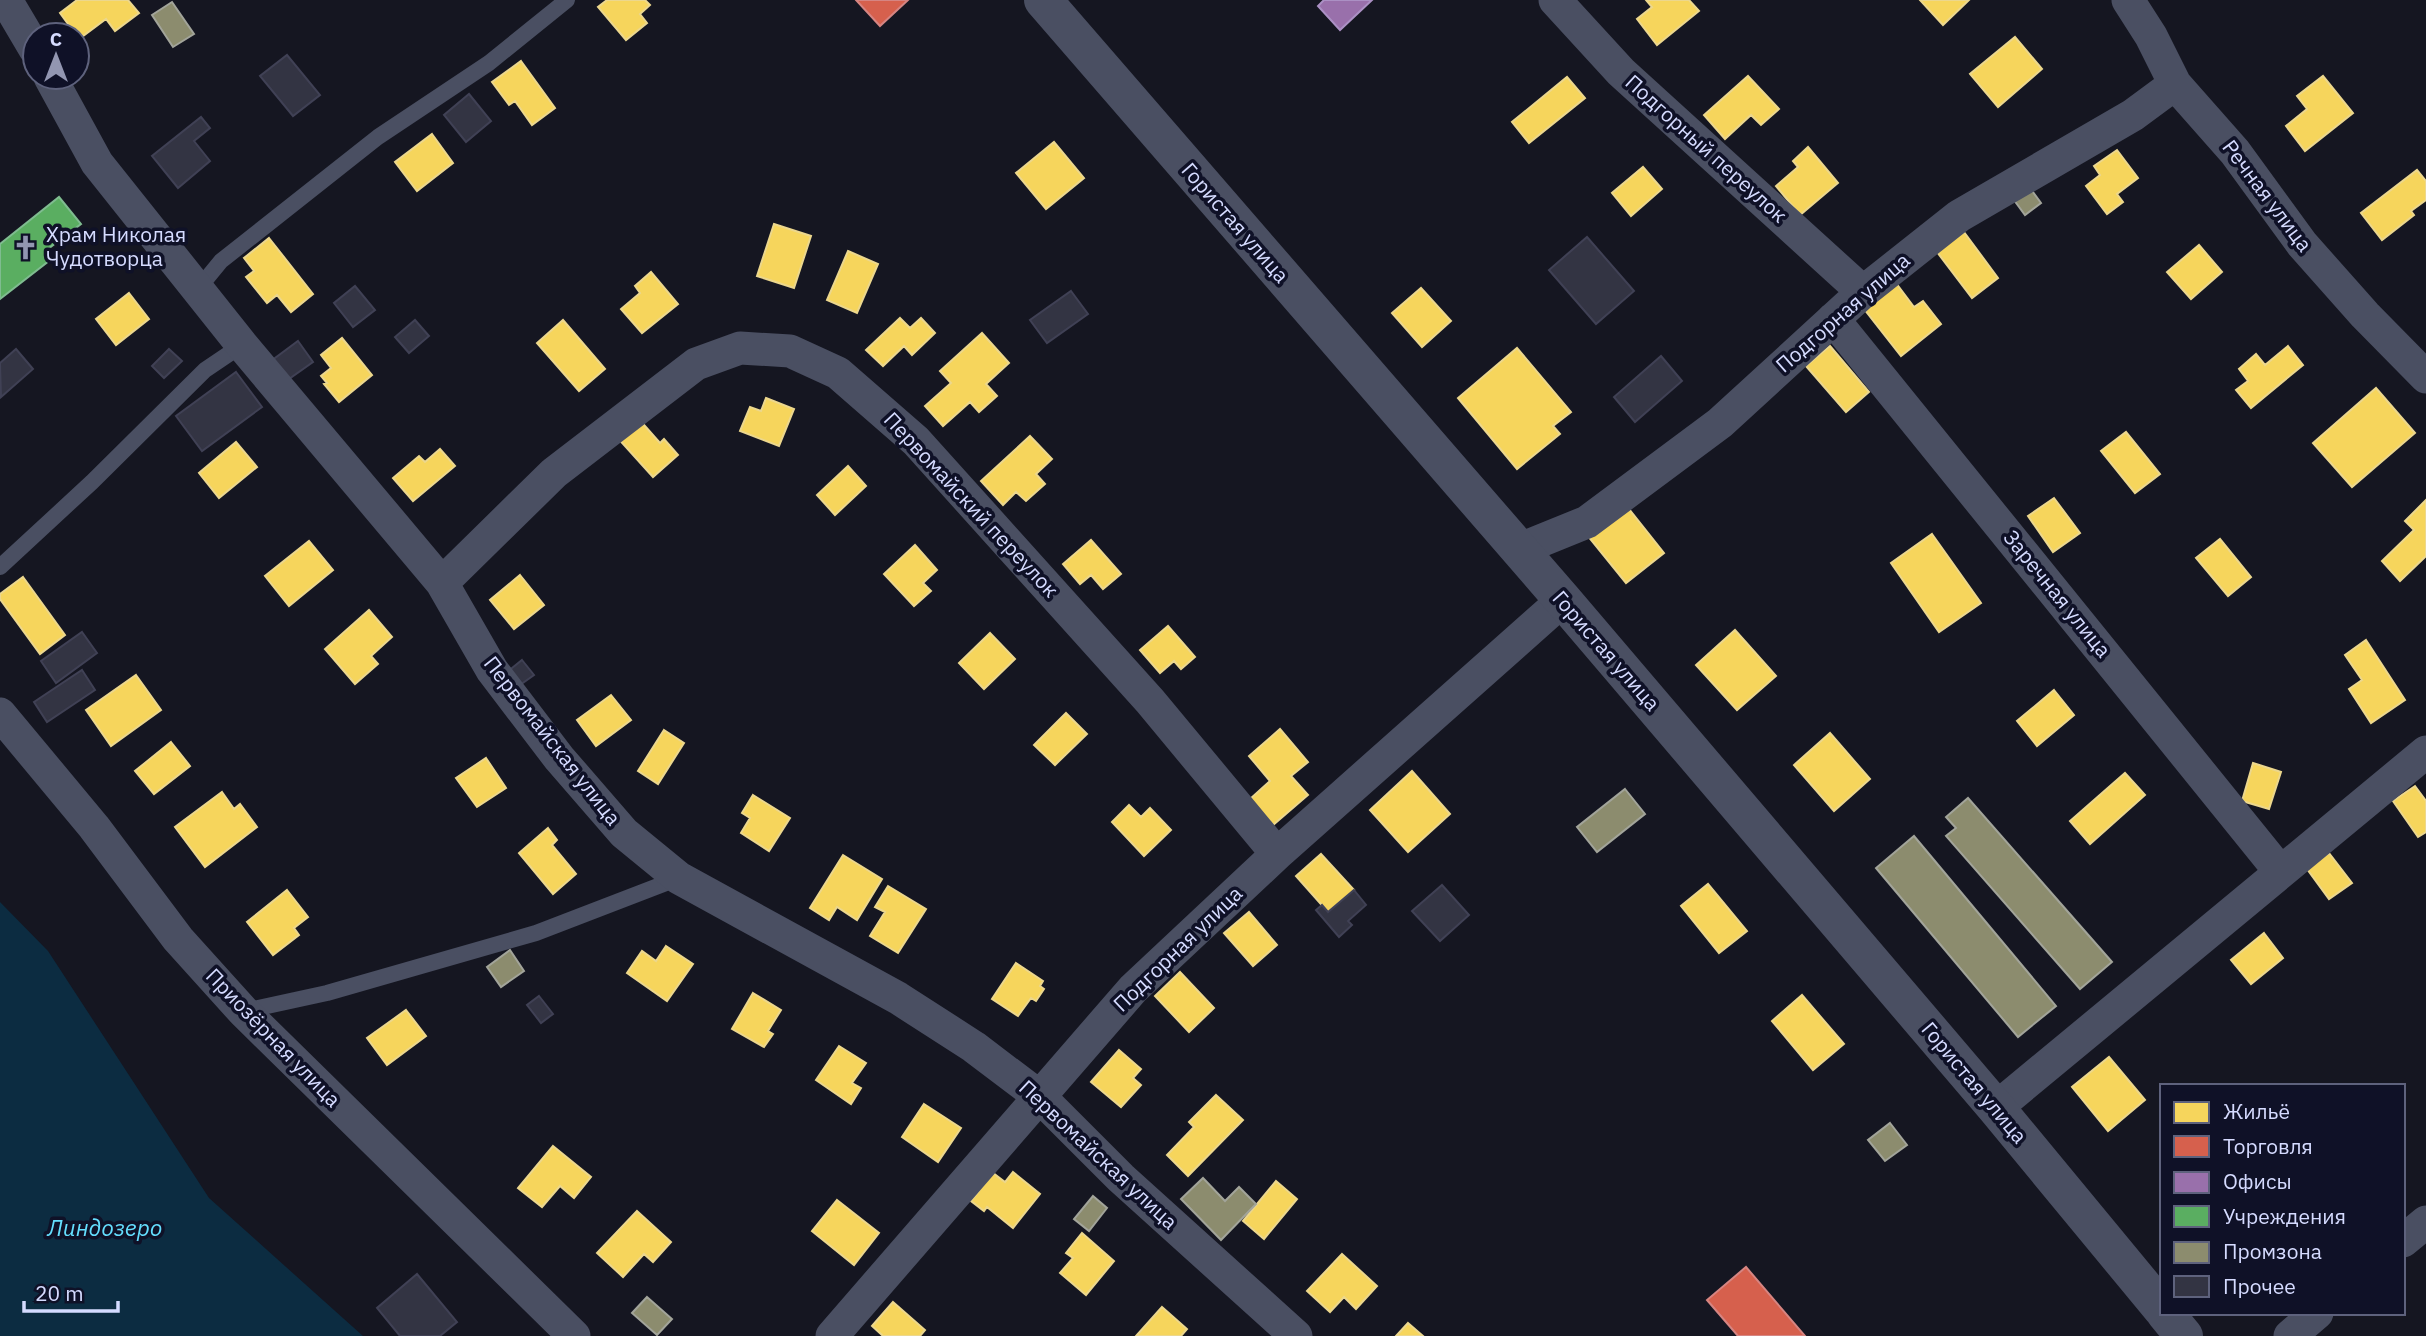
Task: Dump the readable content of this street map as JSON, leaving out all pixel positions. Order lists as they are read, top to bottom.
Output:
{
  "streets": {
    "street": [
      "Подгорный переулок",
      "Речная улица",
      "Гористая улица",
      "Подгорная улица",
      "Первомайский переулок",
      "Заречная улица",
      "Первомайская улица",
      "Приозёрная улица"
    ]
  },
  "crossings": [
    ["Подгорный переулок", "Подгорная улица"],
    ["Речная улица", "Подгорная улица"],
    ["Гористая улица", "Подгорная улица"],
    ["Подгорная улица", "Первомайский переулок"],
    ["Подгорная улица", "Заречная улица"],
    ["Подгорная улица", "Первомайская улица"],
    ["Первомайский переулок", "Первомайская улица"]
  ],
  "water": ["Линдозеро"],
  "places": {
    "church": ["Храм Николая Чудотворца"]
  },
  "legend": [
    "Жильё",
    "Торговля",
    "Офисы",
    "Учреждения",
    "Промзона",
    "Прочее"
  ],
  "scale_bar": "20 m",
  "north": "top"
}
